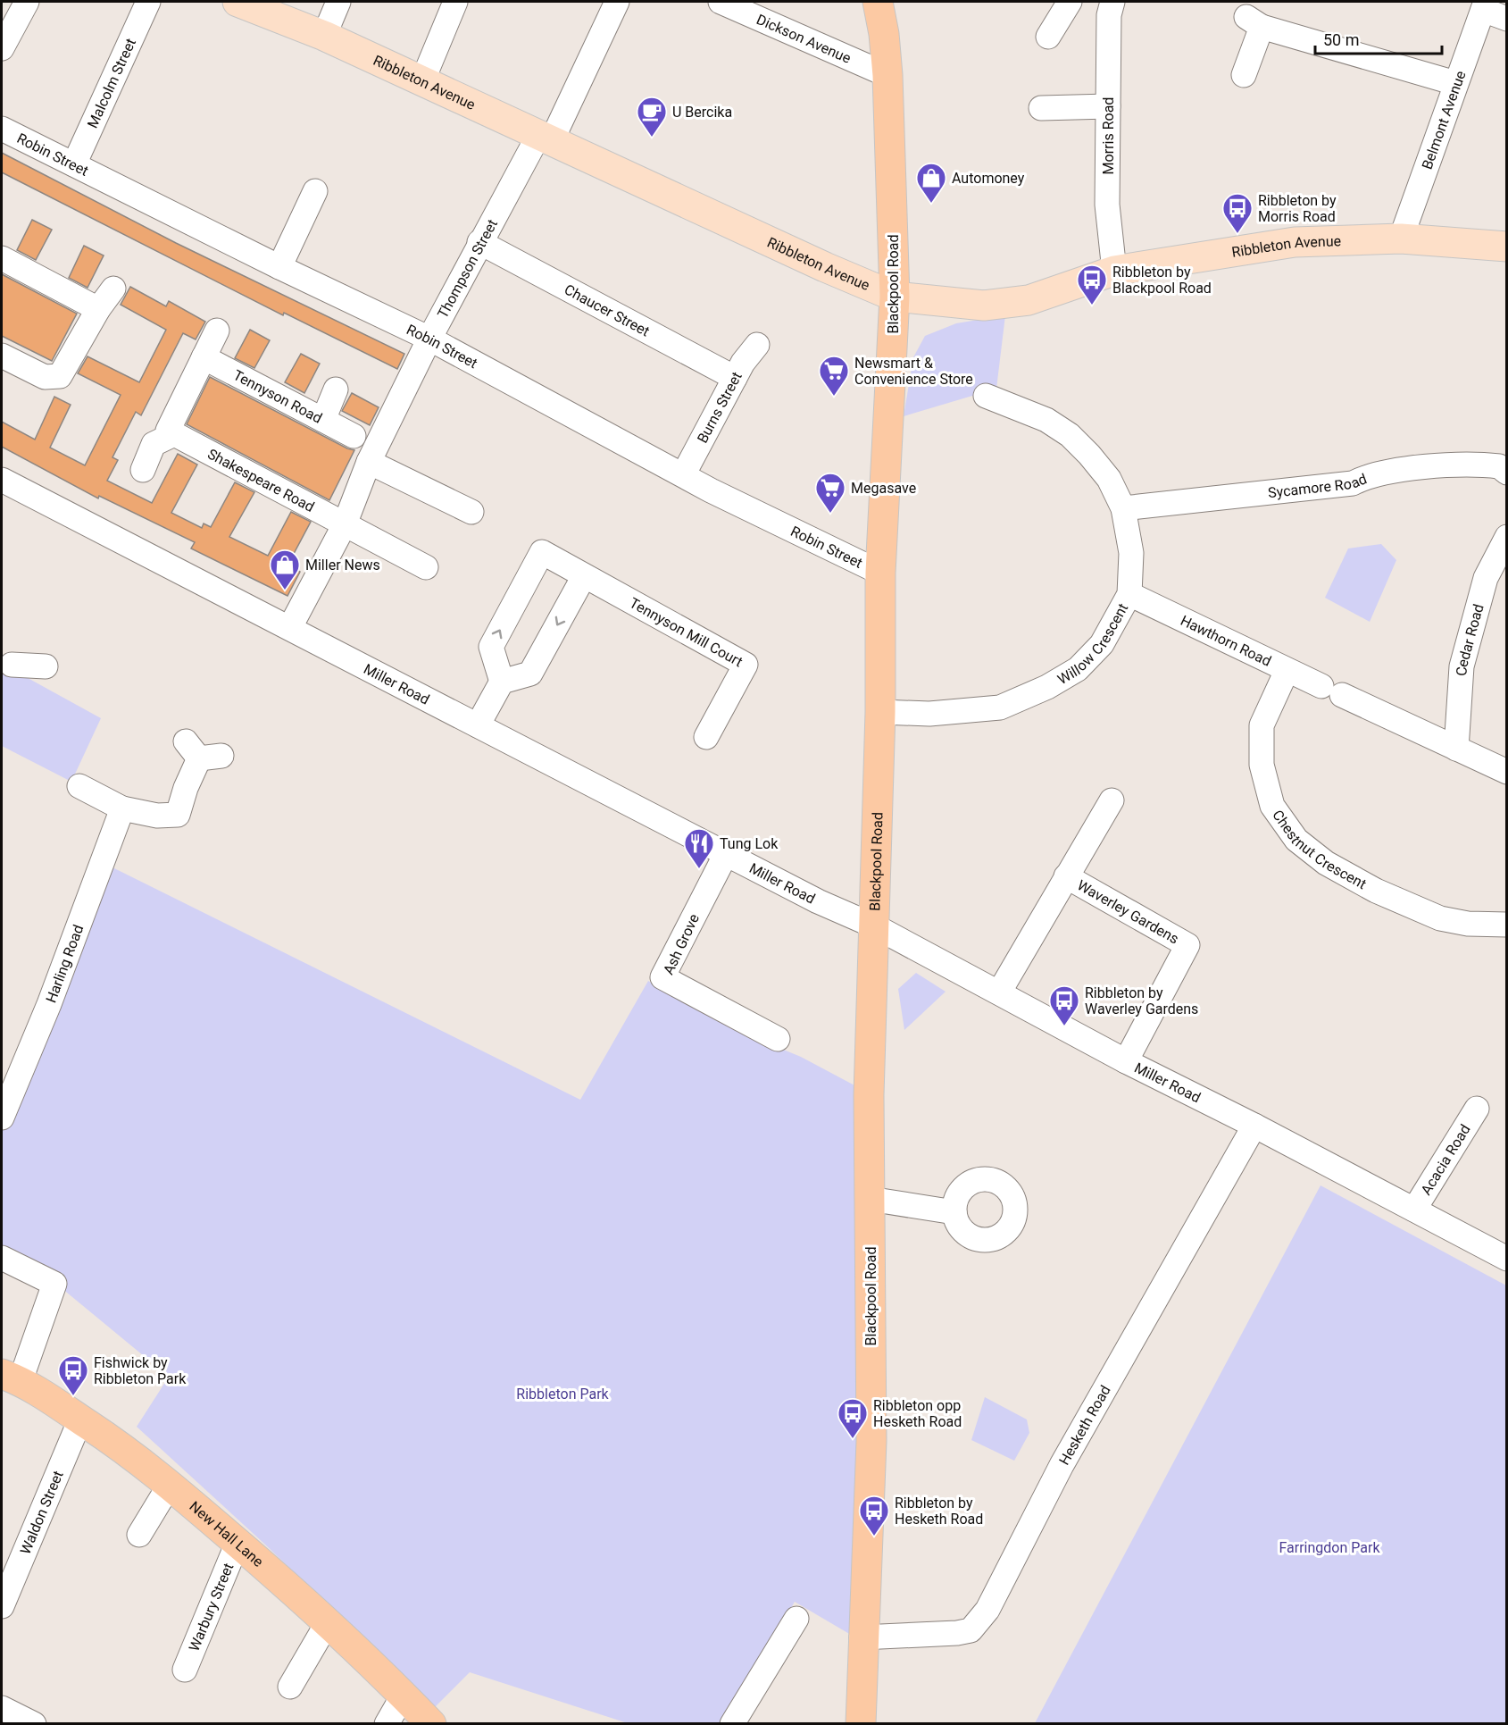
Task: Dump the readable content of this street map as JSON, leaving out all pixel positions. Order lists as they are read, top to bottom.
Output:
{
  "streets": {
    "highway": ["Blackpool Road", "New Hall Lane"],
    "main road": ["Ribbleton Avenue"],
    "street": [
      "Dickson Avenue",
      "Malcolm Street",
      "Belmont Avenue",
      "Morris Road",
      "Robin Street",
      "Thompson Street",
      "Chaucer Street",
      "Tennyson Road",
      "Burns Street",
      "Shakespeare Road",
      "Sycamore Road",
      "Tennyson Mill Court",
      "Cedar Road",
      "Willow Crescent",
      "Hawthorn Road",
      "Miller Road",
      "Chestnut Crescent",
      "Waverley Gardens",
      "Ash Grove",
      "Harling Road",
      "Acacia Road",
      "Hesketh Road",
      "Waldon Street",
      "Warbury Street"
    ]
  },
  "crossings": [
    ["Dickson Avenue", "Blackpool Road"],
    ["Ribbleton Avenue", "Belmont Avenue"],
    ["Ribbleton Avenue", "Morris Road"],
    ["Ribbleton Avenue", "Thompson Street"],
    ["Ribbleton Avenue", "Blackpool Road"],
    ["Malcolm Street", "Robin Street"],
    ["Robin Street", "Thompson Street"],
    ["Robin Street", "Blackpool Road"],
    ["Robin Street", "Burns Street"],
    ["Thompson Street", "Chaucer Street"],
    ["Thompson Street", "Shakespeare Road"],
    ["Thompson Street", "Miller Road"],
    ["Blackpool Road", "Willow Crescent"],
    ["Blackpool Road", "Miller Road"],
    ["Blackpool Road", "Hesketh Road"],
    ["Chaucer Street", "Burns Street"],
    ["Sycamore Road", "Willow Crescent"],
    ["Cedar Road", "Hawthorn Road"],
    ["Willow Crescent", "Hawthorn Road"],
    ["Hawthorn Road", "Chestnut Crescent"],
    ["Miller Road", "Waverley Gardens"],
    ["Miller Road", "Ash Grove"],
    ["Miller Road", "Acacia Road"],
    ["Miller Road", "Hesketh Road"],
    ["Waldon Street", "New Hall Lane"],
    ["New Hall Lane", "Warbury Street"]
  ],
  "parks": ["Ribbleton Park", "Farringdon Park"],
  "places": {
    "cafe": ["U Bercika"],
    "shop": ["Automoney", "Miller News"],
    "bus stop": [
      "Ribbleton by Morris Road",
      "Ribbleton by Blackpool Road",
      "Ribbleton by Waverley Gardens",
      "Fishwick by Ribbleton Park",
      "Ribbleton opp Hesketh Road",
      "Ribbleton by Hesketh Road"
    ],
    "supermarket": ["Newsmart & Convenience Store", "Megasave"],
    "restaurant": ["Tung Lok"]
  },
  "scale_bar": "50 m"
}
